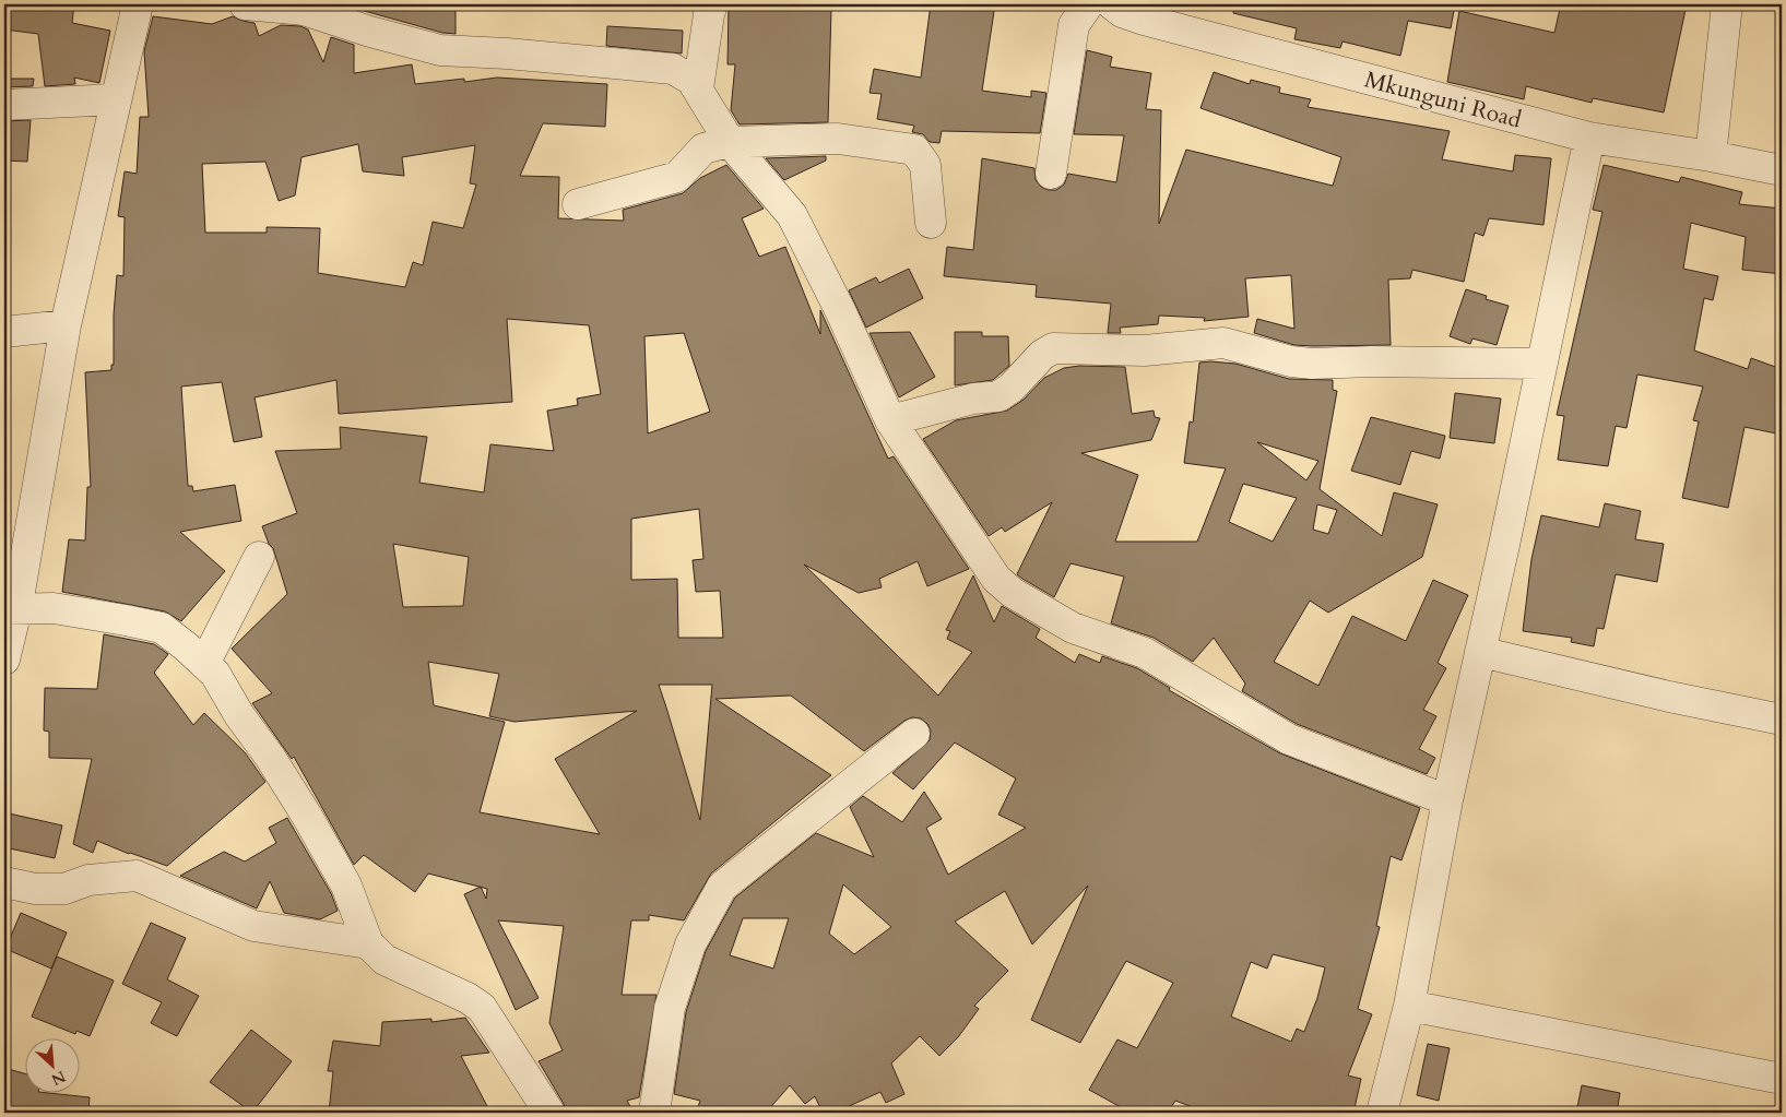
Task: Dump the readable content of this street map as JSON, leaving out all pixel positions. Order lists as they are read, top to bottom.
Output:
{
  "streets": {
    "street": ["Mkunguni Road"]
  },
  "north": "bottom right"
}
